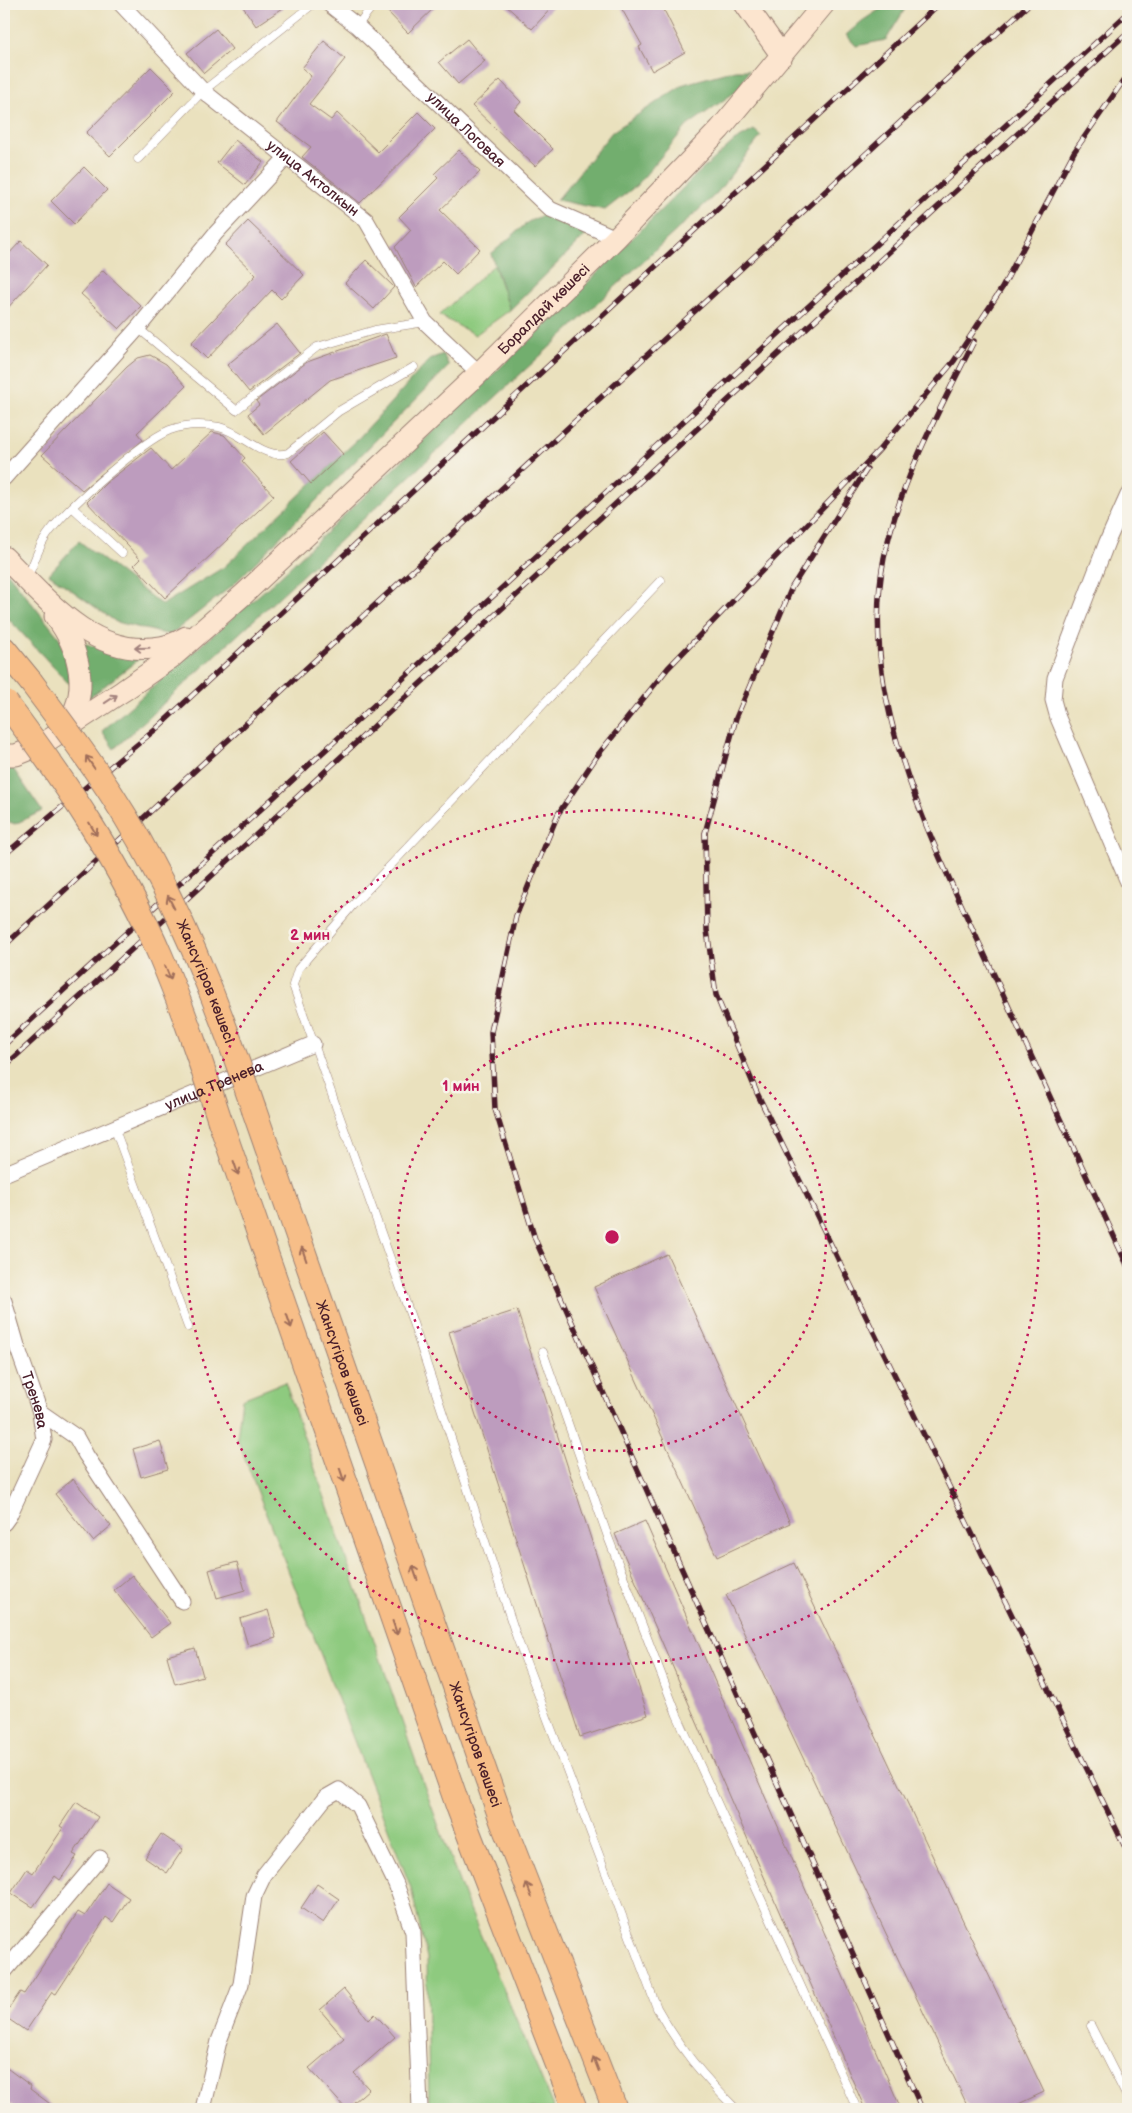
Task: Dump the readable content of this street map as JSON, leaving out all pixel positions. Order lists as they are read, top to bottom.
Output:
{
  "streets": {
    "main road": ["Боралдай көшесі", "Жансүгіров көшесі"],
    "street": [
      "улица Логовая",
      "улица Актолкын",
      "улица Тренева",
      "Тренева"
    ]
  },
  "crossings": [
    ["улица Логовая", "Боралдай көшесі"],
    ["улица Актолкын", "Боралдай көшесі"]
  ],
  "rings": ["2 мин", "1 мин"]
}
